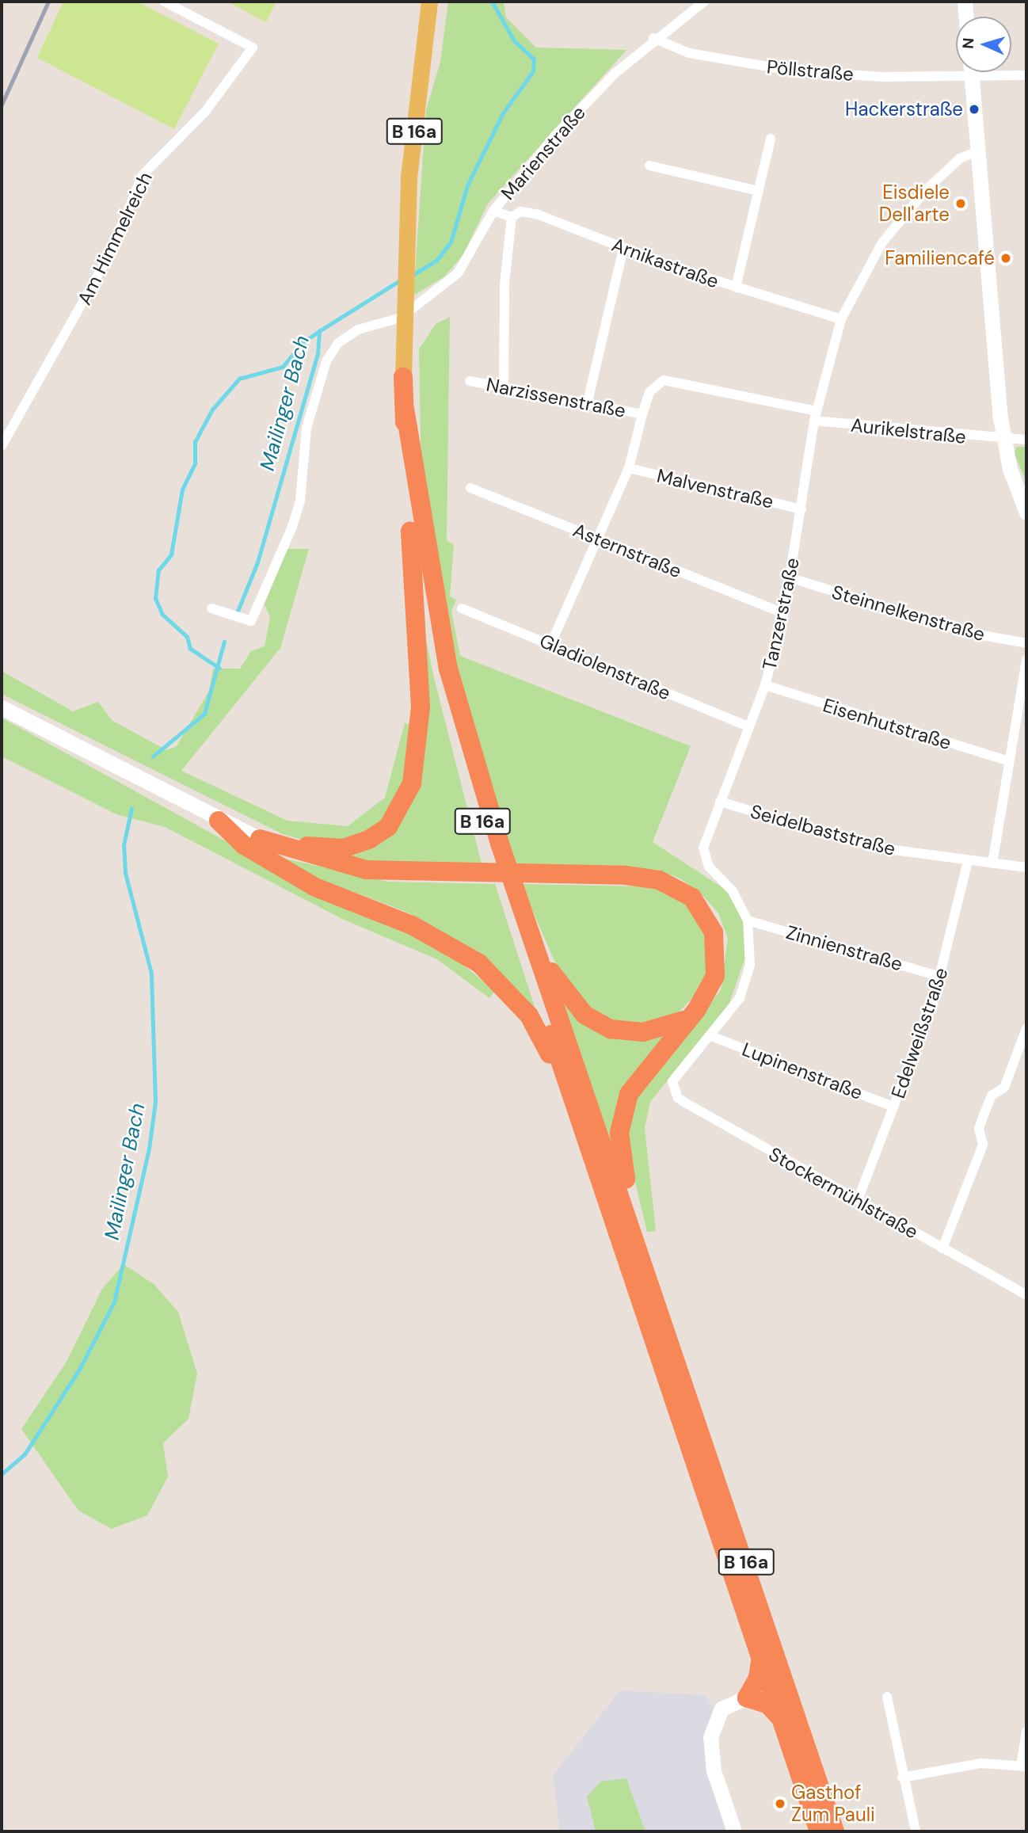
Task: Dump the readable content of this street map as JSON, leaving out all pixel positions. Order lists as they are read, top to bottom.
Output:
{
  "streets": {
    "highway": ["B 16a"],
    "street": [
      "Pöllstraße",
      "Marienstraße",
      "Am Himmelreich",
      "Arnikastraße",
      "Narzissenstraße",
      "Aurikelstraße",
      "Malvenstraße",
      "Asternstraße",
      "Steinnelkenstraße",
      "Tanzerstraße",
      "Gladiolenstraße",
      "Eisenhutstraße",
      "Seidelbaststraße",
      "Zinnienstraße",
      "Edelweißstraße",
      "Lupinenstraße",
      "Stockermühlstraße"
    ]
  },
  "crossings": [
    ["Pöllstraße", "Marienstraße"],
    ["B 16a", "Marienstraße"],
    ["Marienstraße", "Arnikastraße"],
    ["Arnikastraße", "Tanzerstraße"],
    ["Narzissenstraße", "Aurikelstraße"],
    ["Narzissenstraße", "Tanzerstraße"],
    ["Aurikelstraße", "Tanzerstraße"],
    ["Malvenstraße", "Tanzerstraße"],
    ["Asternstraße", "Tanzerstraße"],
    ["Steinnelkenstraße", "Tanzerstraße"],
    ["Tanzerstraße", "Gladiolenstraße"],
    ["Tanzerstraße", "Eisenhutstraße"],
    ["Tanzerstraße", "Seidelbaststraße"],
    ["Tanzerstraße", "Zinnienstraße"],
    ["Tanzerstraße", "Lupinenstraße"],
    ["Tanzerstraße", "Stockermühlstraße"],
    ["Seidelbaststraße", "Edelweißstraße"],
    ["Zinnienstraße", "Edelweißstraße"],
    ["Edelweißstraße", "Lupinenstraße"],
    ["Edelweißstraße", "Stockermühlstraße"]
  ],
  "water": ["Mailinger Bach"],
  "places": [
    "Hackerstraße",
    "Eisdiele Dell'arte",
    "Familiencafé",
    "Gasthof Zum Pauli"
  ],
  "north": "left"
}
